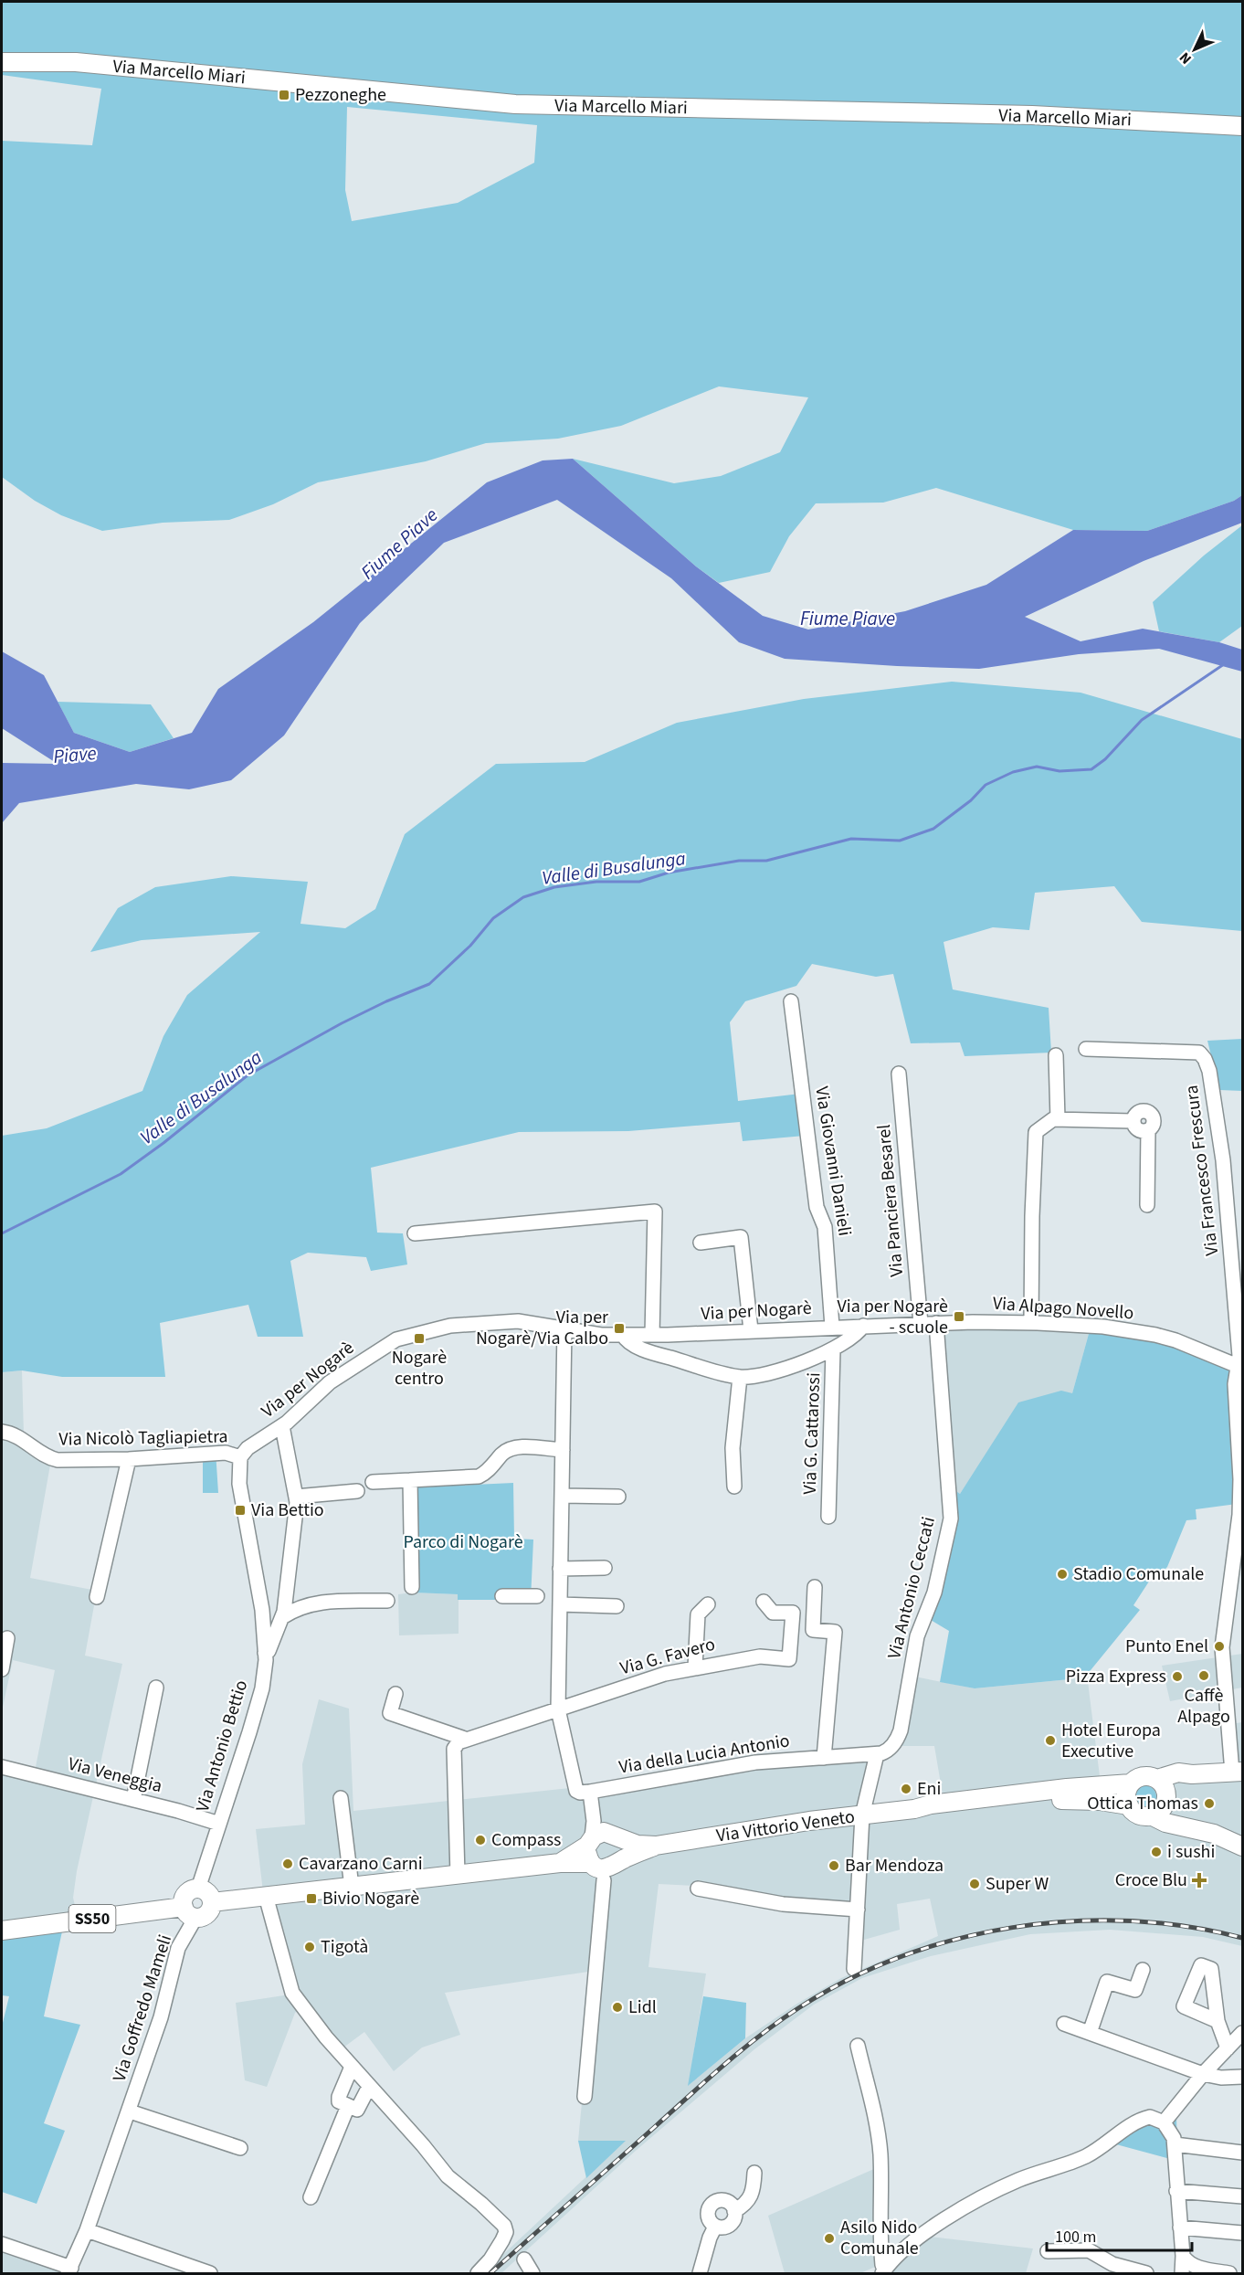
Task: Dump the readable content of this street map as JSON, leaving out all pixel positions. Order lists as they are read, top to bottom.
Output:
{
  "streets": {
    "main road": ["Via Marcello Miari", "Via Vittorio Veneto", "SS50"],
    "street": [
      "Via Giovanni Danieli",
      "Via Francesco Frescura",
      "Via Panciera Besarel",
      "Via Alpago Novello",
      "Via per Nogarè",
      "Via G. Cattarossi",
      "Via Nicolò Tagliapietra",
      "Via Antonio Ceccati",
      "Via G. Favero",
      "Via Antonio Bettio",
      "Via della Lucia Antonio",
      "Via Veneggia",
      "Via Goffredo Mameli"
    ]
  },
  "crossings": [
    ["Via Giovanni Danieli", "Via per Nogarè"],
    ["Via Francesco Frescura", "Via Alpago Novello"],
    ["Via Francesco Frescura", "Via Vittorio Veneto"],
    ["Via Panciera Besarel", "Via per Nogarè"],
    ["Via Alpago Novello", "Via per Nogarè"],
    ["Via per Nogarè", "Via Nicolò Tagliapietra"],
    ["Via per Nogarè", "Via Antonio Ceccati"],
    ["Via per Nogarè", "Via Antonio Bettio"],
    ["Via Nicolò Tagliapietra", "Via Antonio Bettio"],
    ["Via Antonio Ceccati", "Via della Lucia Antonio"],
    ["Via Antonio Bettio", "Via Veneggia"],
    ["Via Antonio Bettio", "Via Vittorio Veneto"],
    ["Via Antonio Bettio", "SS50"],
    ["Via Antonio Bettio", "Via Goffredo Mameli"],
    ["Via Vittorio Veneto", "SS50"],
    ["Via Vittorio Veneto", "Via Goffredo Mameli"],
    ["SS50", "Via Goffredo Mameli"]
  ],
  "water": ["Fiume Piave", "Piave", "Valle di Busalunga"],
  "parks": ["Parco di Nogarè"],
  "places": {
    "transit": [
      "Pezzoneghe",
      "Via per Nogarè - scuole",
      "Via per Nogarè/Via Calbo",
      "Nogarè centro",
      "Via Bettio",
      "Bivio Nogarè"
    ],
    "other": [
      "Stadio Comunale",
      "Punto Enel",
      "Caffè Alpago",
      "Pizza Express",
      "Hotel Europa Executive",
      "Eni",
      "Ottica Thomas",
      "Compass",
      "i sushi",
      "Cavarzano Carni",
      "Bar Mendoza",
      "Super W",
      "Tigotà",
      "Lidl",
      "Asilo Nido Comunale"
    ],
    "health": ["Croce Blu"]
  },
  "scale_bar": "100 m",
  "north": "bottom left"
}
